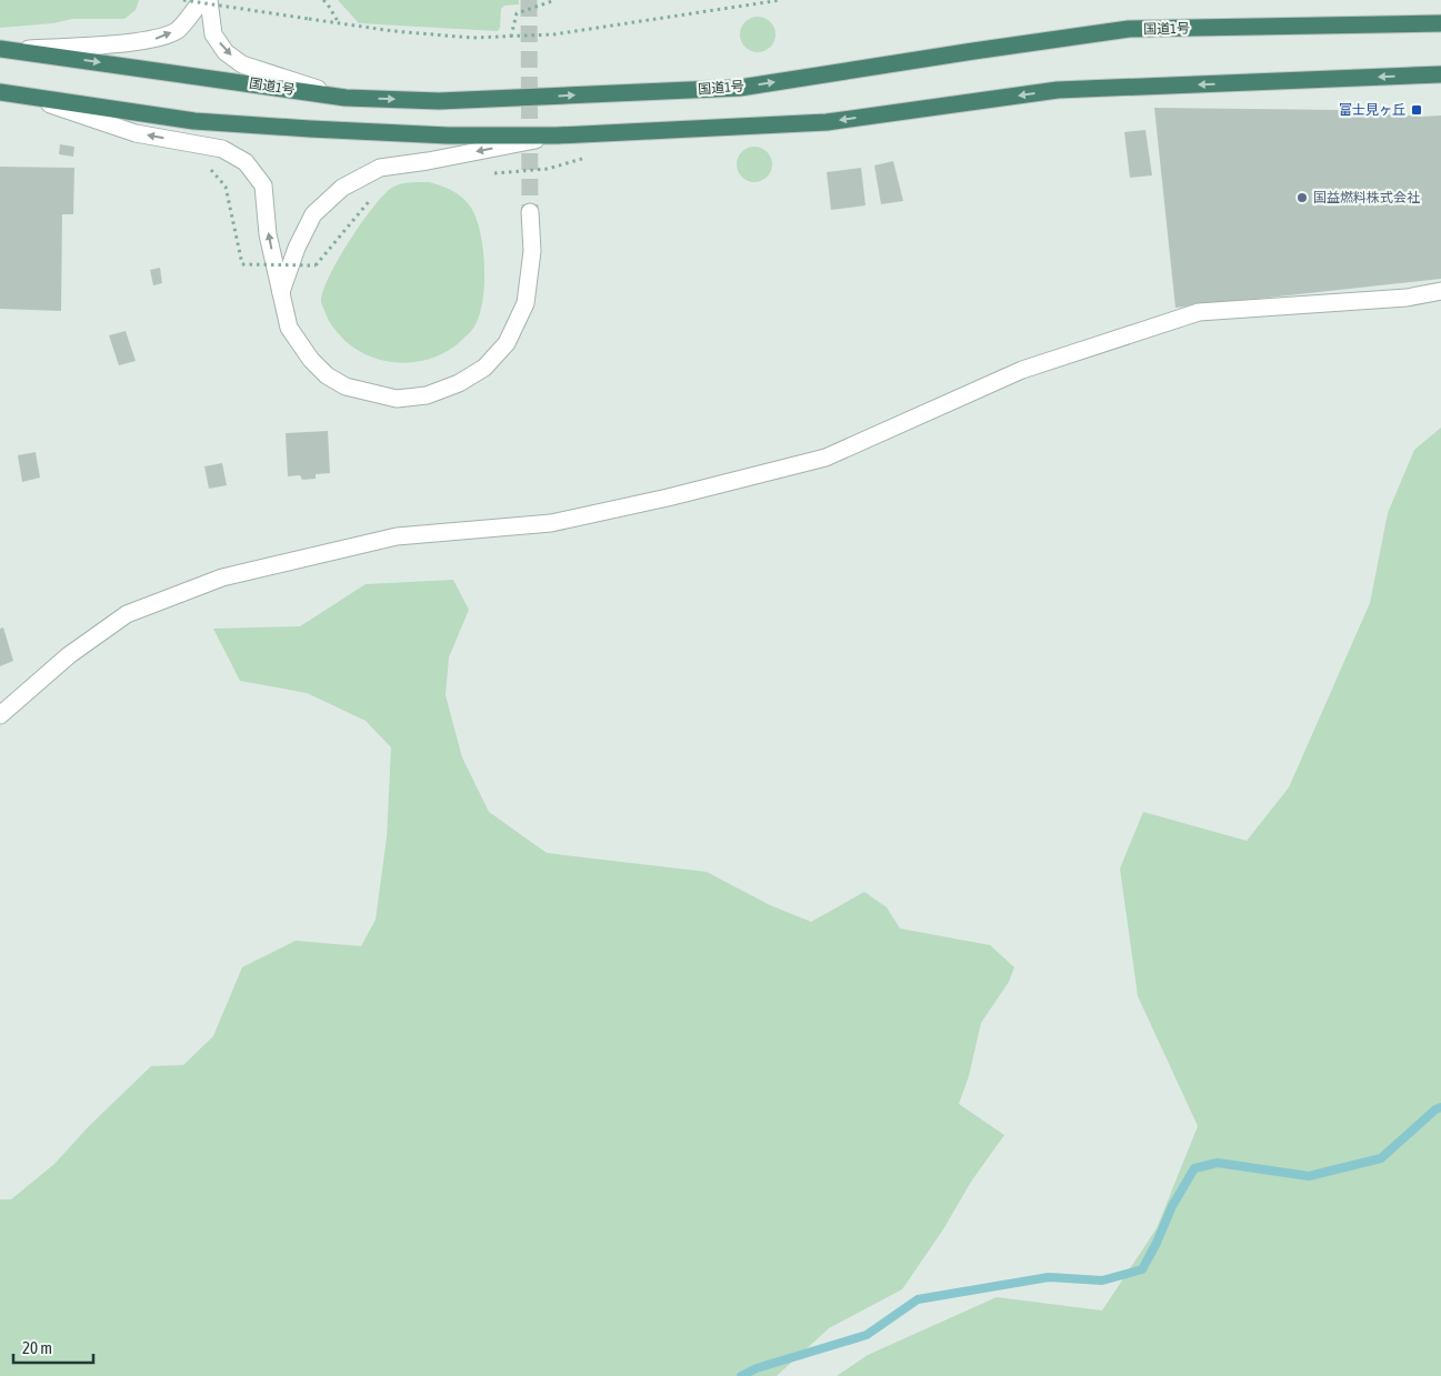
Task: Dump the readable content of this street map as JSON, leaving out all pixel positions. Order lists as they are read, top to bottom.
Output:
{
  "streets": {
    "highway": ["国道1号"]
  },
  "places": {
    "transit": ["富士見ヶ丘"],
    "other": ["国益燃料株式会社"]
  },
  "scale_bar": "20 m"
}
